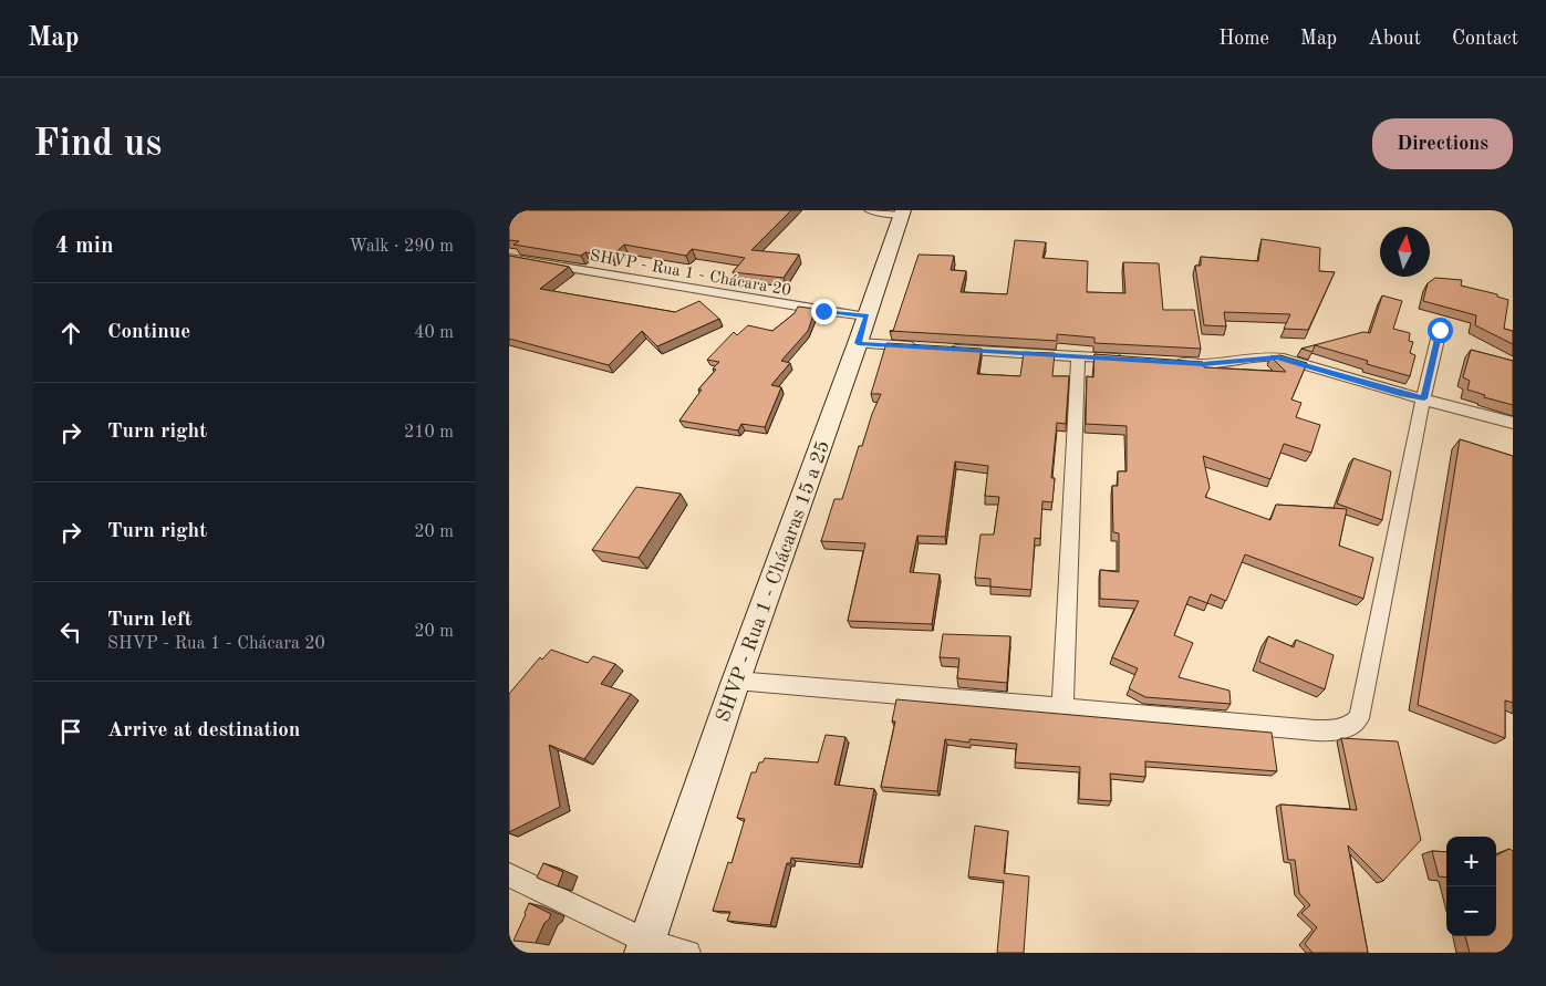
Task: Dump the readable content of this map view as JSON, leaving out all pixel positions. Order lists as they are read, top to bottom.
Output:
{
  "streets": {
    "street": ["SHVP - Rua 1 - Chácara 20", "SHVP - Rua 1 - Chácaras 15 a 25"]
  },
  "crossings": [
    ["SHVP - Rua 1 - Chácara 20", "SHVP - Rua 1 - Chácaras 15 a 25"]
  ],
  "north": "top",
  "page": {
    "header": "Map",
    "nav": [
      "Home",
      "Map",
      "About",
      "Contact"
    ],
    "buttons": "Directions",
    "title": "Find us",
    "heading": ["4 min", "Walk · 290 m"],
    "list": [
      ["Continue", "40 m"],
      ["Turn right", "210 m"],
      ["Turn right", "20 m"],
      ["Turn left", "SHVP - Rua 1 - Chácara 20", "20 m"],
      "Arrive at destination"
    ],
    "map_buttons": ["+", "−"]
  }
}
